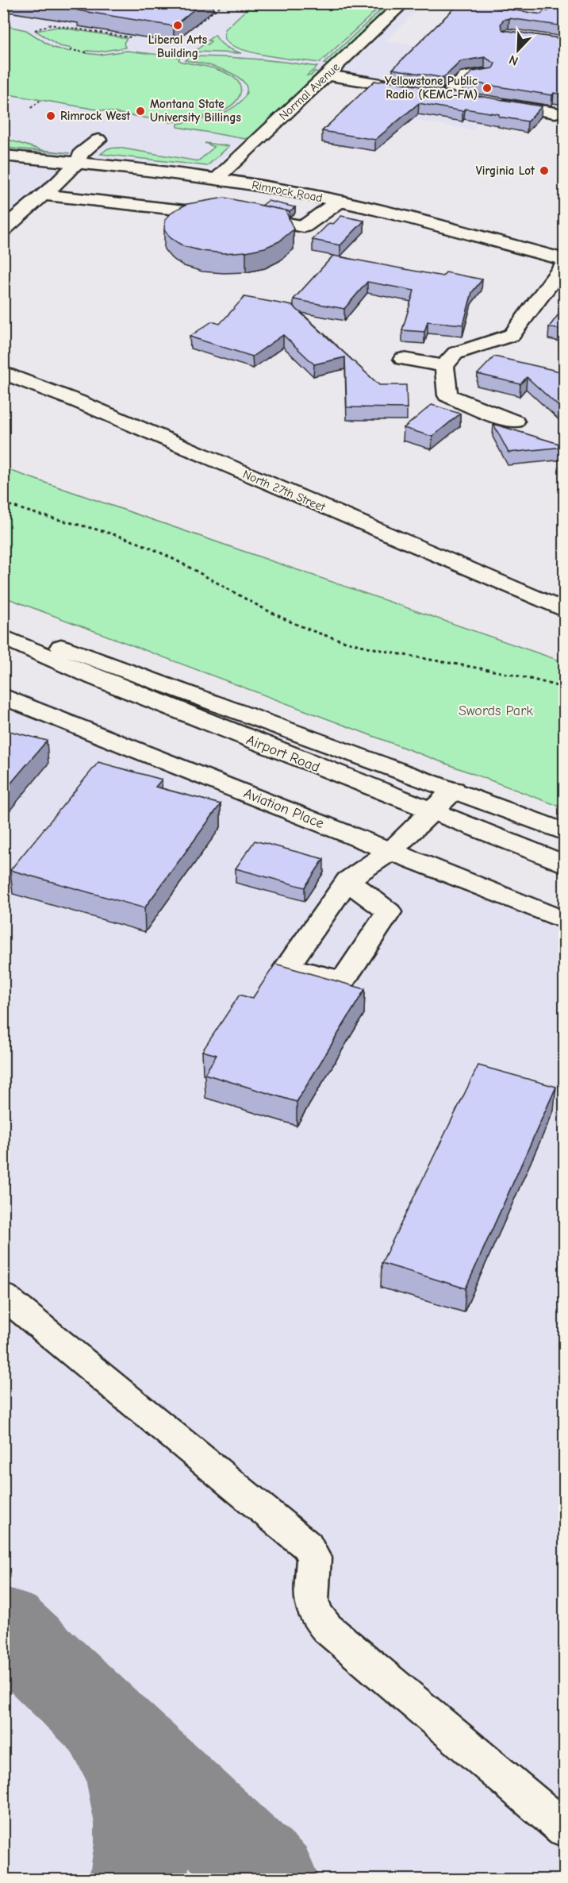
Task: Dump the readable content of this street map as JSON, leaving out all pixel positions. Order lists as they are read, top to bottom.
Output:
{
  "streets": {
    "main road": [
      "Normal Avenue",
      "Rimrock Road",
      "North 27th Street",
      "Airport Road",
      "Aviation Place"
    ]
  },
  "crossings": [
    ["Normal Avenue", "Rimrock Road"]
  ],
  "parks": ["Swords Park"],
  "places": [
    "Liberal Arts Building",
    "Yellowstone Public Radio (KEMC-FM)",
    "Montana State University Billings",
    "Rimrock West",
    "Virginia Lot"
  ],
  "north": "bottom left"
}
